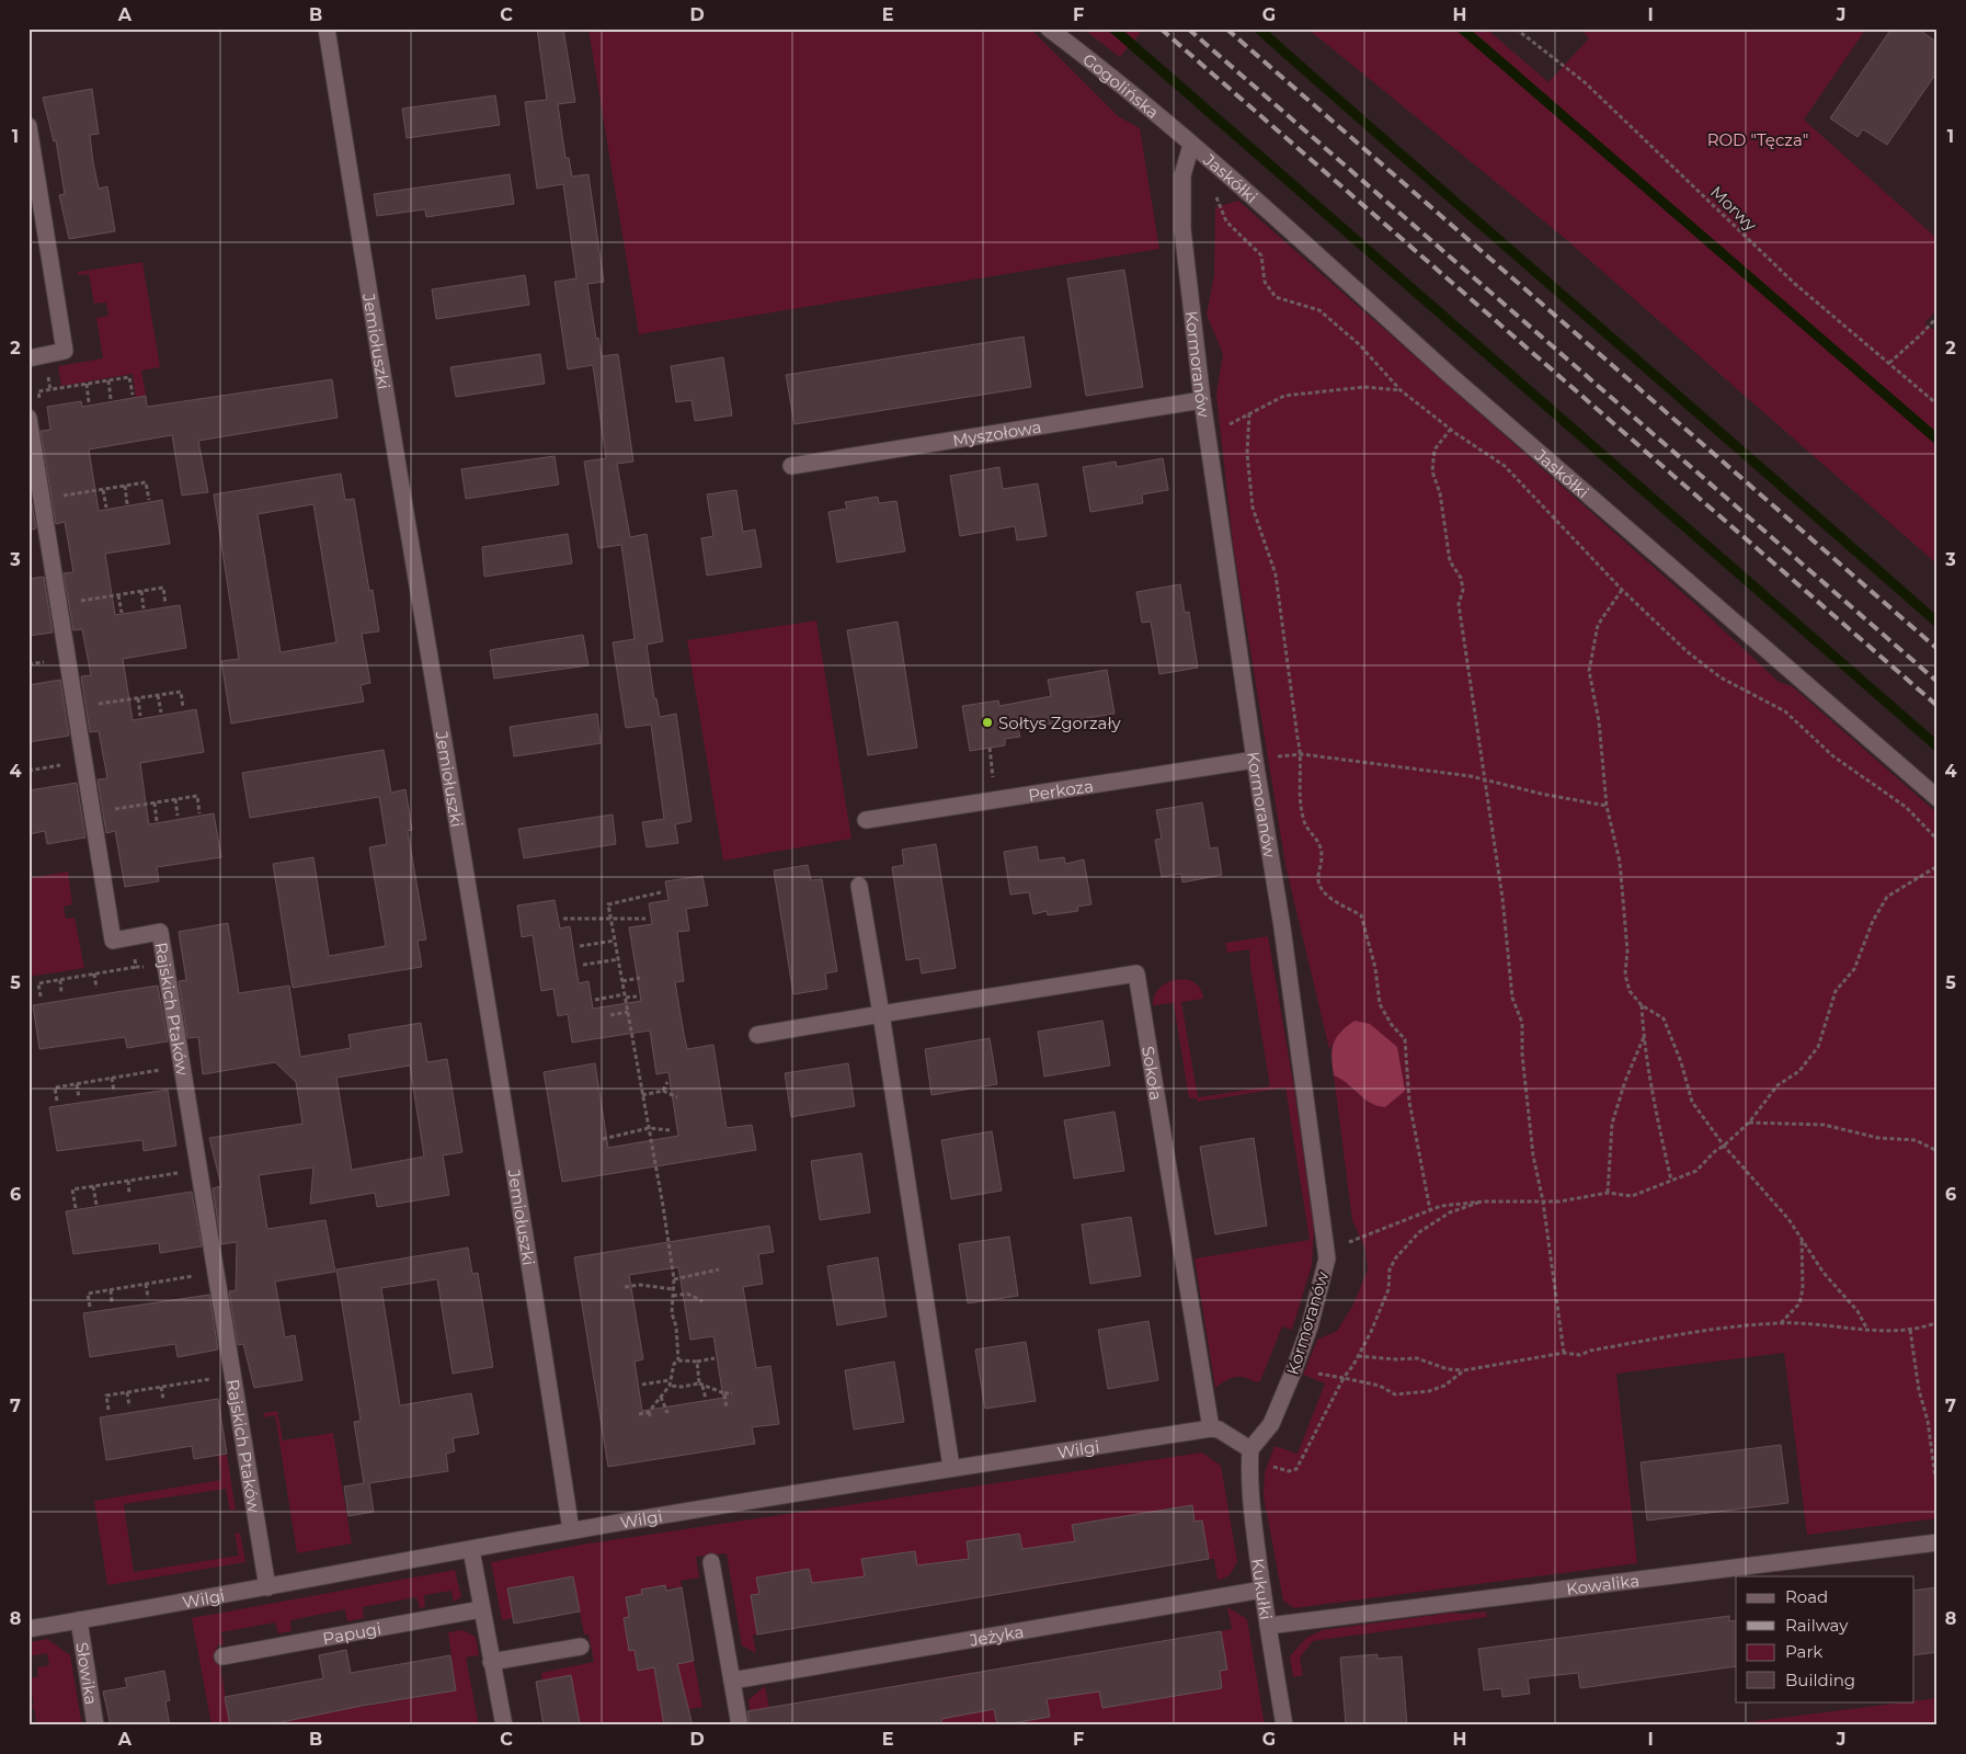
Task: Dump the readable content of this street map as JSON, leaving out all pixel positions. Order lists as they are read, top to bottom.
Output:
{
  "streets": {
    "street": [
      "Gogolińska",
      "Jaskółki",
      "Jemiołuszki",
      "Kormoranów",
      "Myszołowa",
      "Perkoza",
      "Rajskich Ptaków",
      "Sokoła",
      "Wilgi",
      "Kowalika",
      "Kukułki",
      "Papugi",
      "Jeżyka",
      "Słowika"
    ],
    "path": ["Morwy"]
  },
  "crossings": [
    ["Gogolińska", "Jaskółki"],
    ["Gogolińska", "Kormoranów"],
    ["Jaskółki", "Kormoranów"],
    ["Jemiołuszki", "Wilgi"],
    ["Kormoranów", "Myszołowa"],
    ["Kormoranów", "Perkoza"],
    ["Kormoranów", "Kukułki"],
    ["Rajskich Ptaków", "Wilgi"],
    ["Sokoła", "Wilgi"],
    ["Wilgi", "Słowika"],
    ["Kowalika", "Kukułki"],
    ["Kukułki", "Jeżyka"]
  ],
  "parks": ["ROD \"Tęcza\""],
  "places": ["Sołtys Zgorzały"],
  "legend": [
    "Road",
    "Railway",
    "Park",
    "Building"
  ],
  "grid": {
    "columns": [
      "A",
      "B",
      "C",
      "D",
      "E",
      "F",
      "G",
      "H",
      "I",
      "J"
    ],
    "rows": [
      "1",
      "2",
      "3",
      "4",
      "5",
      "6",
      "7",
      "8"
    ]
  }
}
